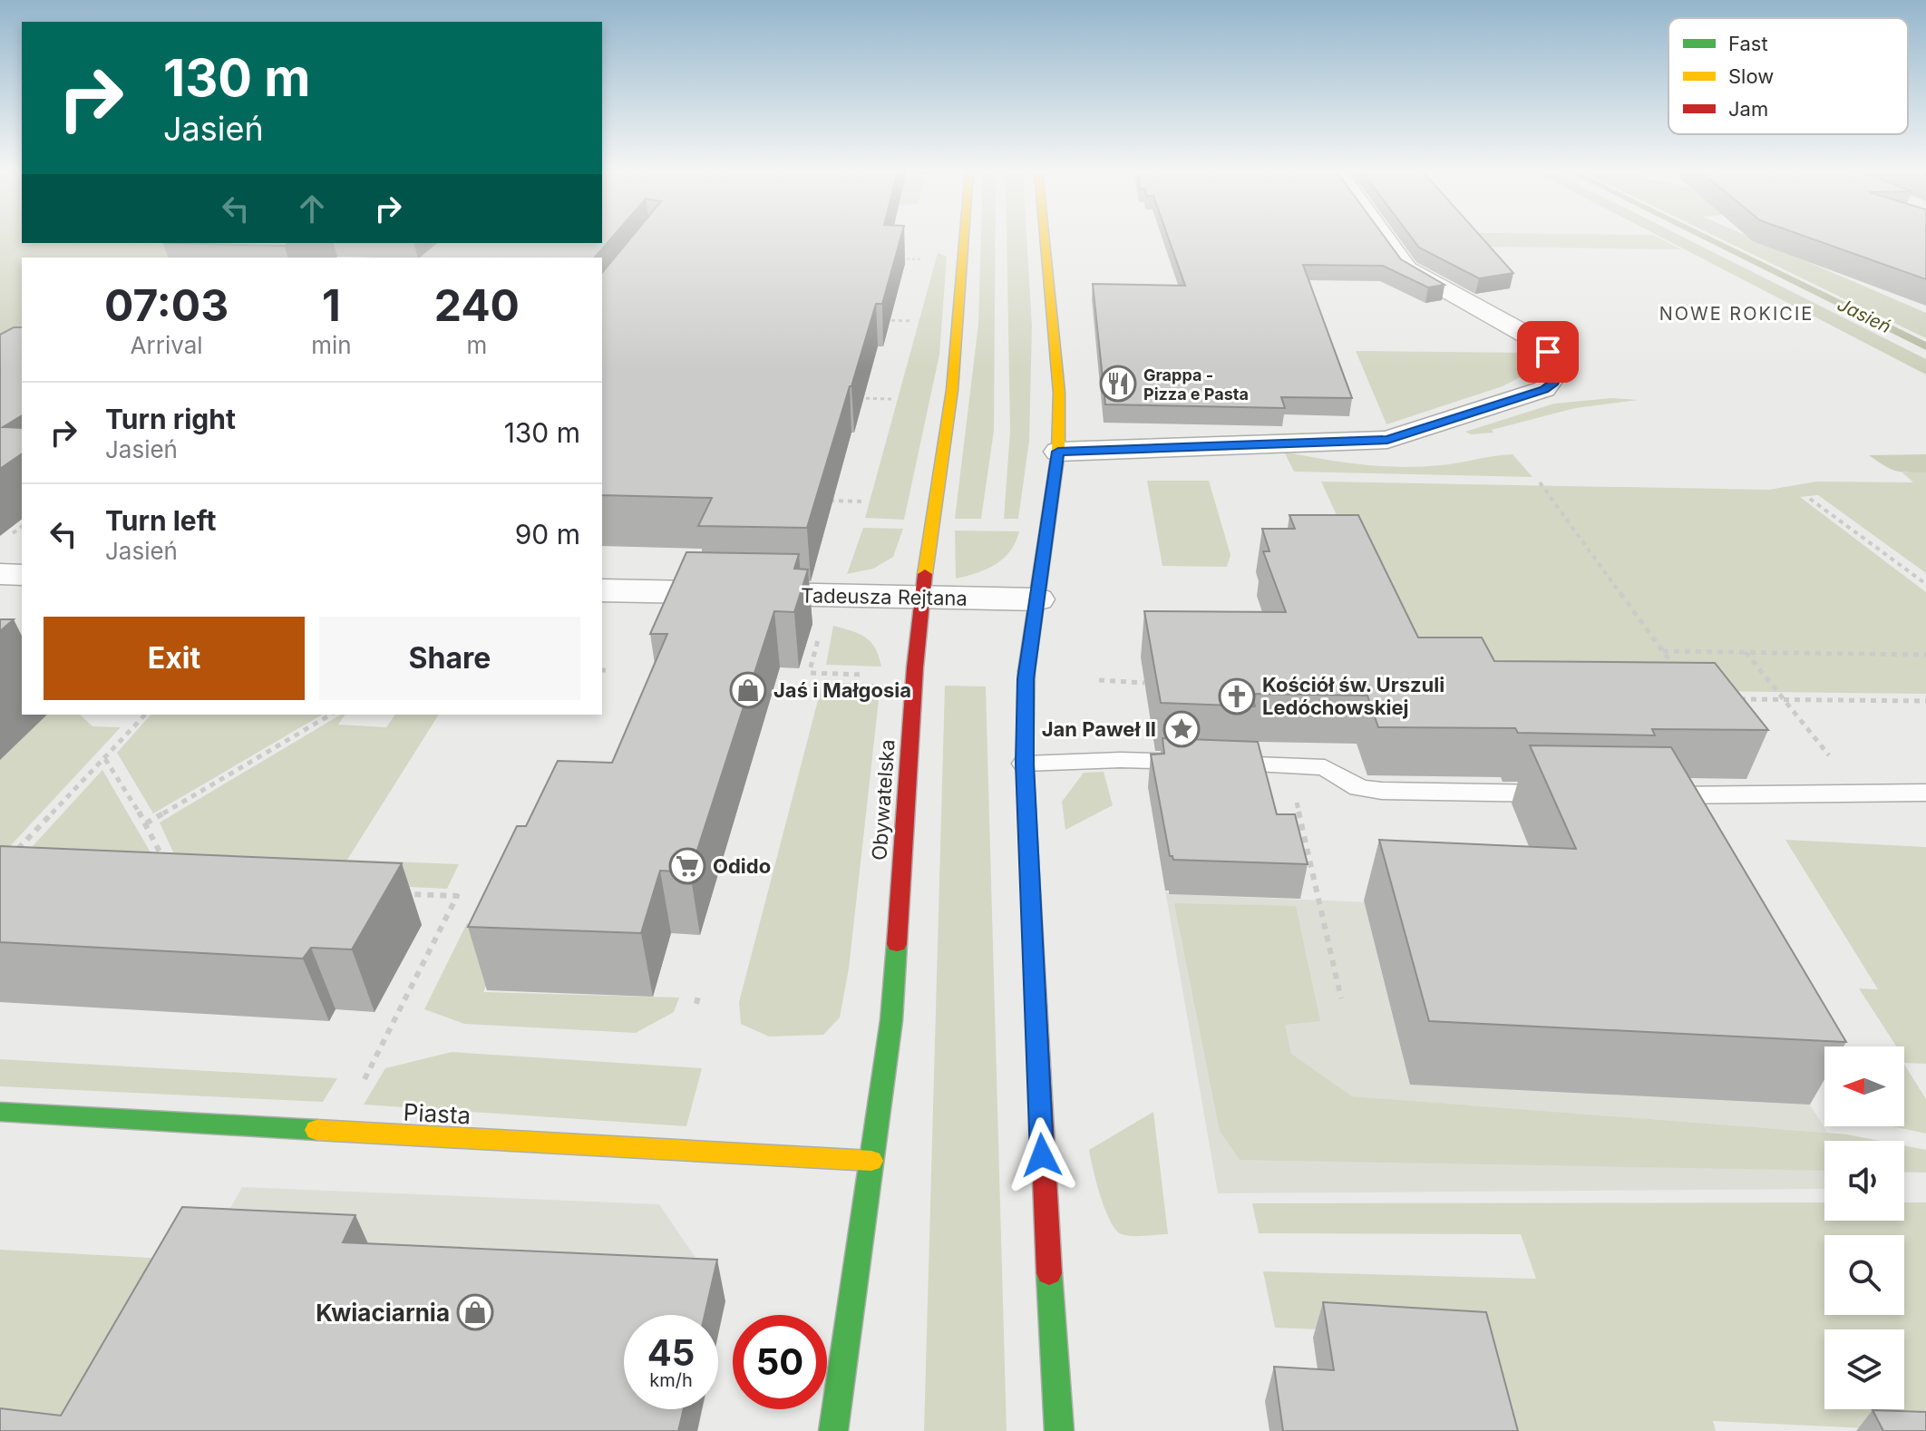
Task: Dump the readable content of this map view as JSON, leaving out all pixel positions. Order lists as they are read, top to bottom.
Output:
{
  "streets": {
    "main road": ["Obywatelska", "Piasta"],
    "street": ["Tadeusza Rejtana"]
  },
  "crossings": [
    ["Tadeusza Rejtana", "Obywatelska"],
    ["Obywatelska", "Piasta"]
  ],
  "districts": ["NOWE ROKICIE"],
  "water": ["Jasień"],
  "places": {
    "restaurant": ["Grappa - Pizza e Pasta"],
    "shop": ["Jaś i Małgosia", "Kwiaciarnia"],
    "church": ["Kościół św. Urszuli Ledóchowskiej"],
    "place": ["Jan Paweł II"],
    "supermarket": ["Odido"]
  },
  "legend": ["Fast", "Slow", "Jam"],
  "north": "left",
  "page": {
    "turn": ["130 m", "Jasień"],
    "eta": [
      "07:03",
      "Arrival",
      "1",
      "min",
      "240",
      "m"
    ],
    "list": [
      {
        "name": "Turn right",
        "note": "Jasień",
        "value": "130 m"
      },
      {
        "name": "Turn left",
        "note": "Jasień",
        "value": "90 m"
      }
    ],
    "buttons": ["Exit", "Share"],
    "speed": "45 km/h",
    "limit": "50"
  }
}
